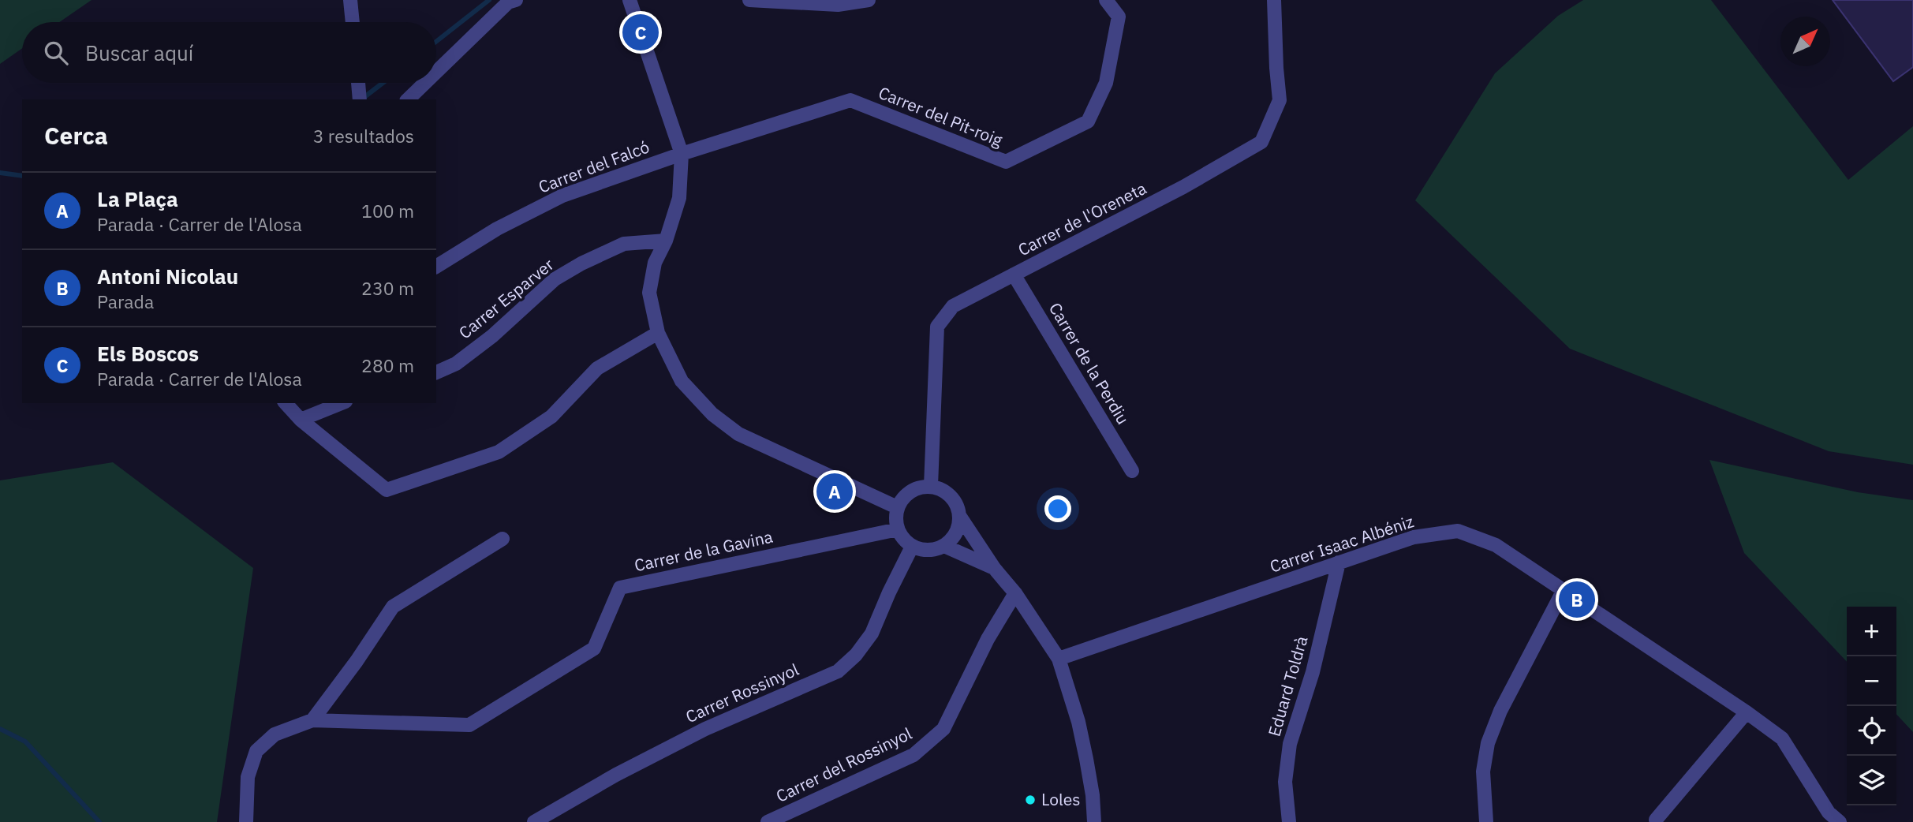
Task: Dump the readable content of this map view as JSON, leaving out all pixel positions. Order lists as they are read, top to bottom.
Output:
{
  "streets": {
    "street": [
      "Carrer del Pit-roig",
      "Carrer del Falcó",
      "Carrer de l'Oreneta",
      "Carrer Esparver",
      "Carrer de la Perdiu",
      "Carrer Isaac Albéniz",
      "Carrer de la Gavina",
      "Eduard Toldrà",
      "Carrer Rossinyol",
      "Carrer del Rossinyol"
    ]
  },
  "crossings": [
    ["Carrer del Pit-roig", "Carrer del Falcó"],
    ["Carrer de l'Oreneta", "Carrer de la Perdiu"],
    ["Carrer de l'Oreneta", "Carrer de la Gavina"],
    ["Carrer de l'Oreneta", "Carrer Rossinyol"],
    ["Carrer Isaac Albéniz", "Eduard Toldrà"],
    ["Carrer de la Gavina", "Carrer Rossinyol"]
  ],
  "places": ["Loles"],
  "north": "top right",
  "page": {
    "pins": ["C", "A", "B"],
    "search": "Buscar aquí",
    "heading": ["Cerca", "3 resultados"],
    "list": [
      {
        "mark": "A",
        "name": "La Plaça",
        "note": "Parada · Carrer de l'Alosa",
        "value": "100 m"
      },
      {
        "mark": "B",
        "name": "Antoni Nicolau",
        "note": "Parada",
        "value": "230 m"
      },
      {
        "mark": "C",
        "name": "Els Boscos",
        "note": "Parada · Carrer de l'Alosa",
        "value": "280 m"
      }
    ],
    "map_buttons": ["+", "−"]
  }
}
